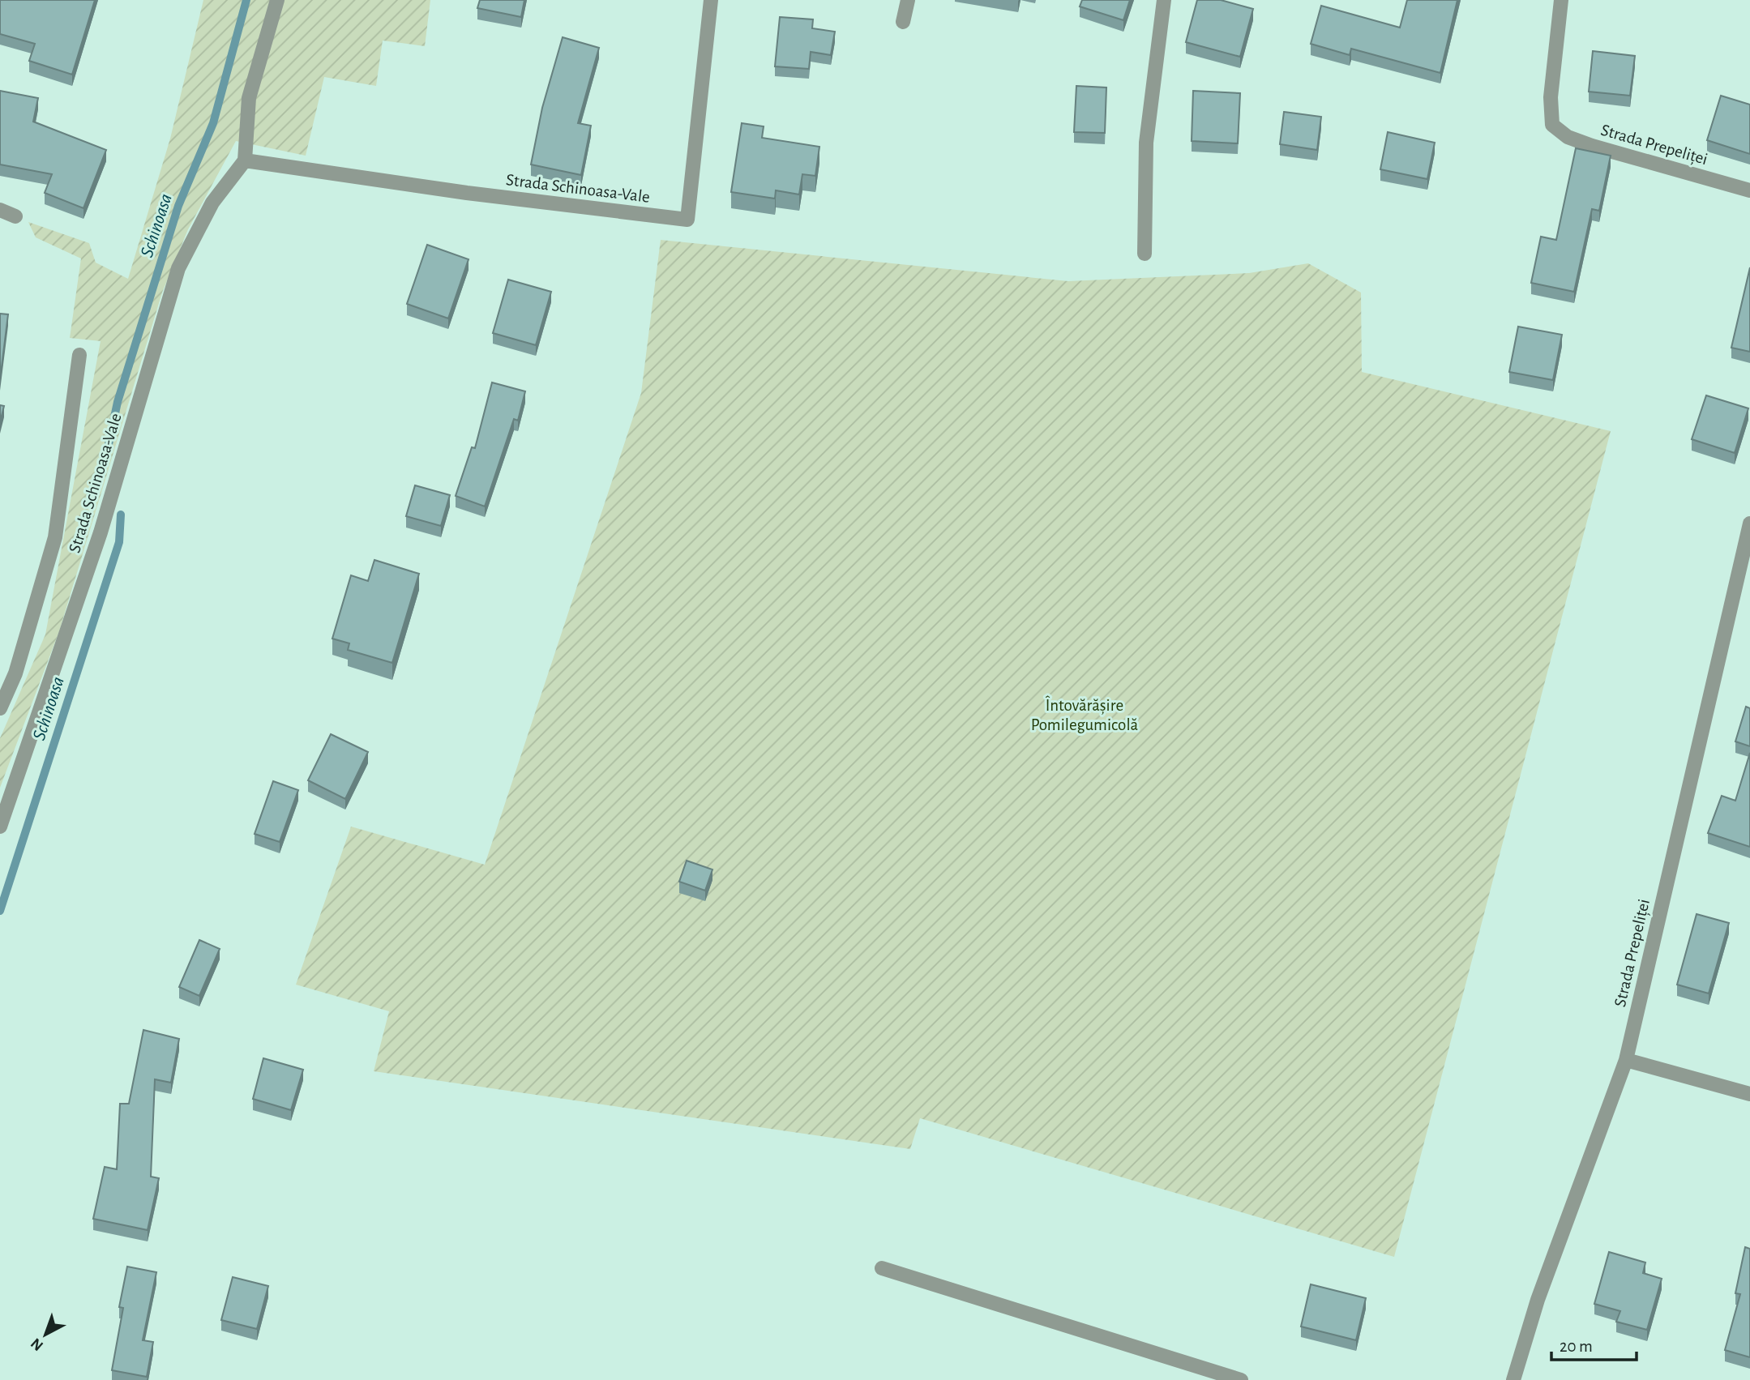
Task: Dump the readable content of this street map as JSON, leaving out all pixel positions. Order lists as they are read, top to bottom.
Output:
{
  "streets": {
    "street": ["Strada Prepeliței", "Strada Schinoasa-Vale"]
  },
  "water": ["Schinoasa"],
  "parks": ["Întovărășire Pomilegumicolă"],
  "scale_bar": "20 m",
  "north": "bottom left"
}
